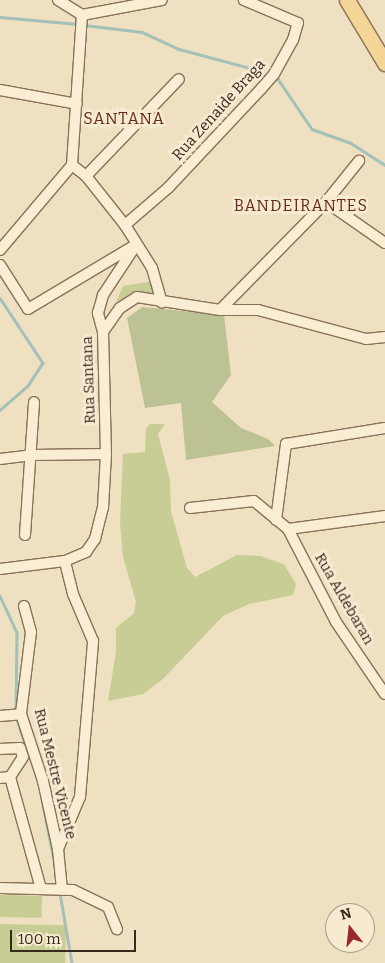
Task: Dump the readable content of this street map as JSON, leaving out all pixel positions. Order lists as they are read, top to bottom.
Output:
{
  "streets": {
    "street": [
      "Rua Zenaide Braga",
      "Rua Santana",
      "Rua Aldebaran",
      "Rua Mestre Vicente"
    ]
  },
  "districts": ["SANTANA", "BANDEIRANTES"],
  "scale_bar": "100 m",
  "north": "top"
}
